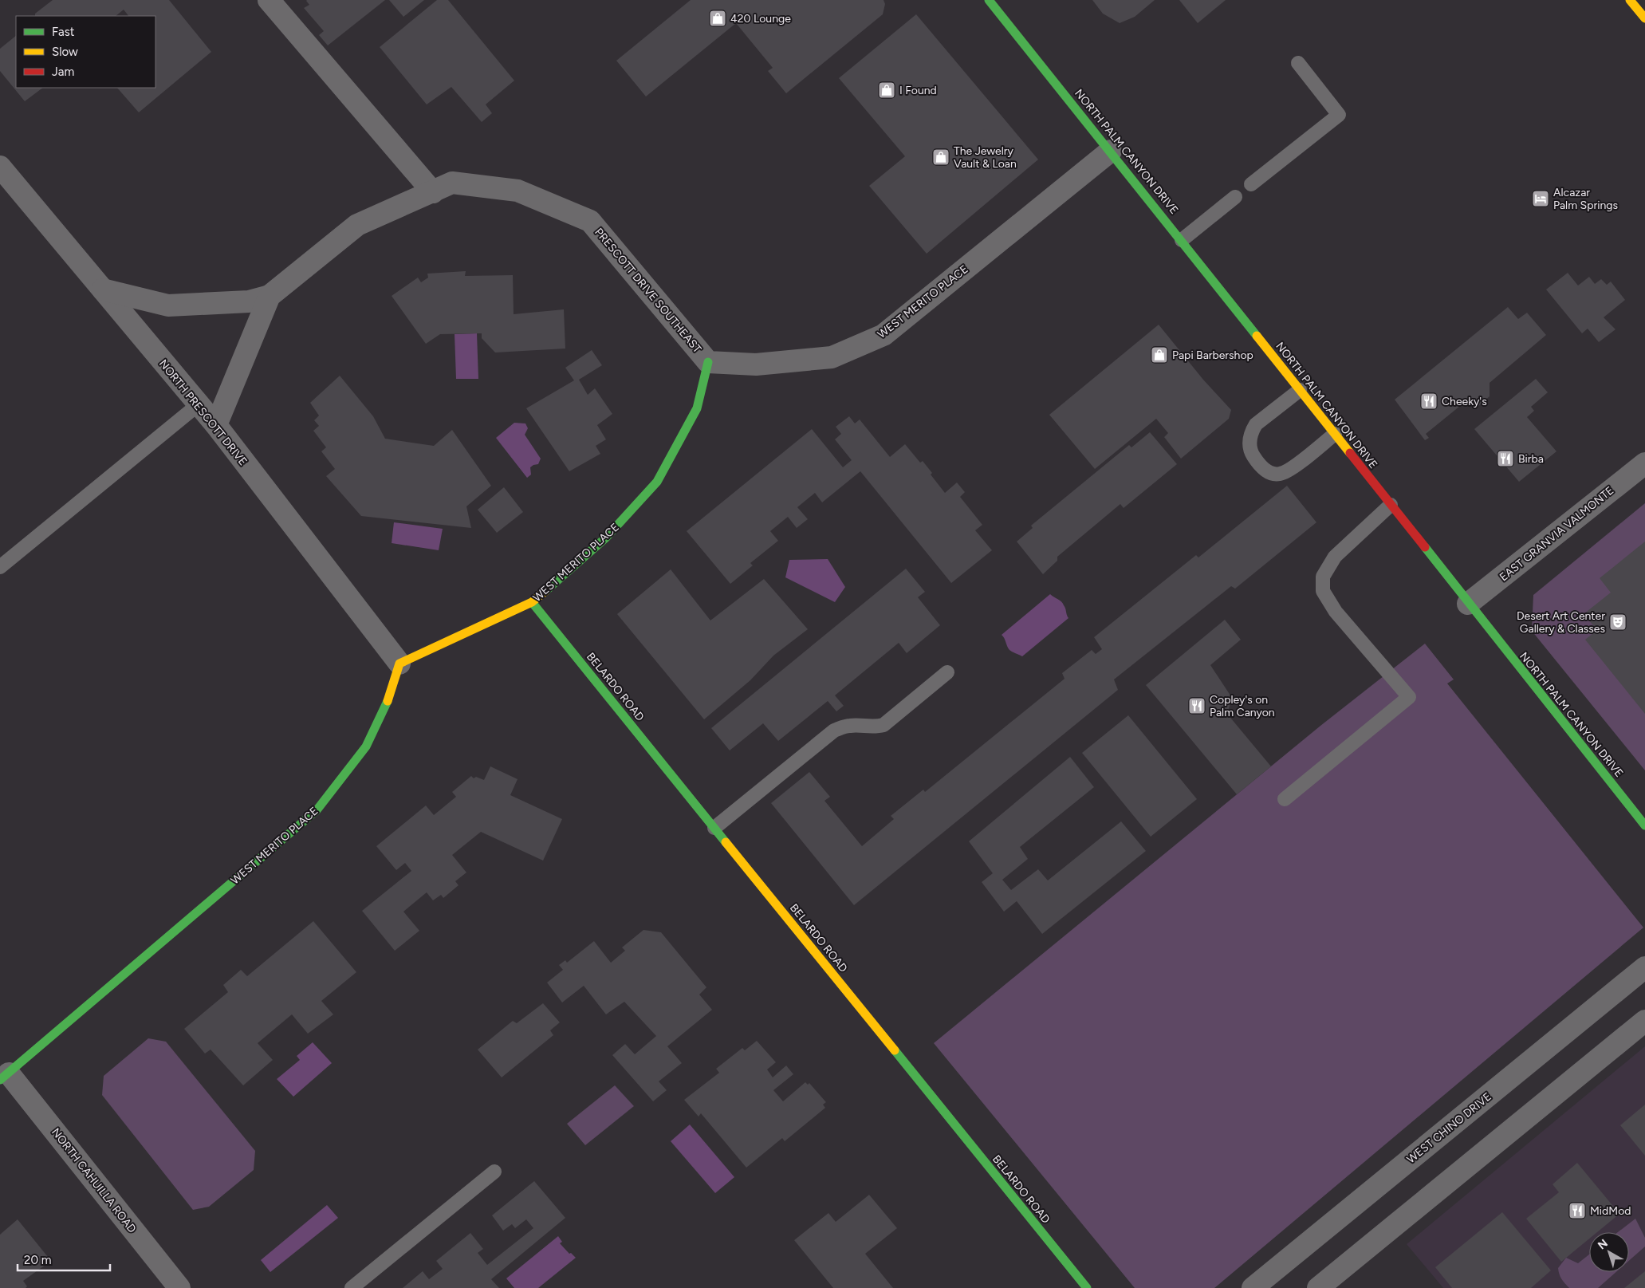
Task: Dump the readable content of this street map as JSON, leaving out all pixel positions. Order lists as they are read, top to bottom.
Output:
{
  "streets": {
    "street": [
      "NORTH PALM CANYON DRIVE",
      "PRESCOTT DRIVE SOUTHEAST",
      "WEST MERITO PLACE",
      "NORTH PRESCOTT DRIVE",
      "EAST GRANVIA VALMONTE",
      "BELARDO ROAD",
      "WEST CHINO DRIVE",
      "NORTH CAHUILLA ROAD"
    ]
  },
  "crossings": [
    ["NORTH PALM CANYON DRIVE", "WEST MERITO PLACE"],
    ["NORTH PALM CANYON DRIVE", "EAST GRANVIA VALMONTE"],
    ["PRESCOTT DRIVE SOUTHEAST", "WEST MERITO PLACE"],
    ["PRESCOTT DRIVE SOUTHEAST", "NORTH PRESCOTT DRIVE"],
    ["WEST MERITO PLACE", "NORTH PRESCOTT DRIVE"],
    ["WEST MERITO PLACE", "BELARDO ROAD"],
    ["WEST MERITO PLACE", "NORTH CAHUILLA ROAD"]
  ],
  "places": {
    "shop": [
      "420 Lounge",
      "I Found",
      "The Jewelry Vault & Loan",
      "Papi Barbershop"
    ],
    "hotel": ["Alcazar Palm Springs"],
    "restaurant": [
      "Cheeky's",
      "Birba",
      "Copley's on Palm Canyon",
      "MidMod"
    ],
    "theatre": ["Desert Art Center Gallery & Classes"]
  },
  "legend": ["Fast", "Slow", "Jam"],
  "scale_bar": "20 m",
  "north": "top left"
}
